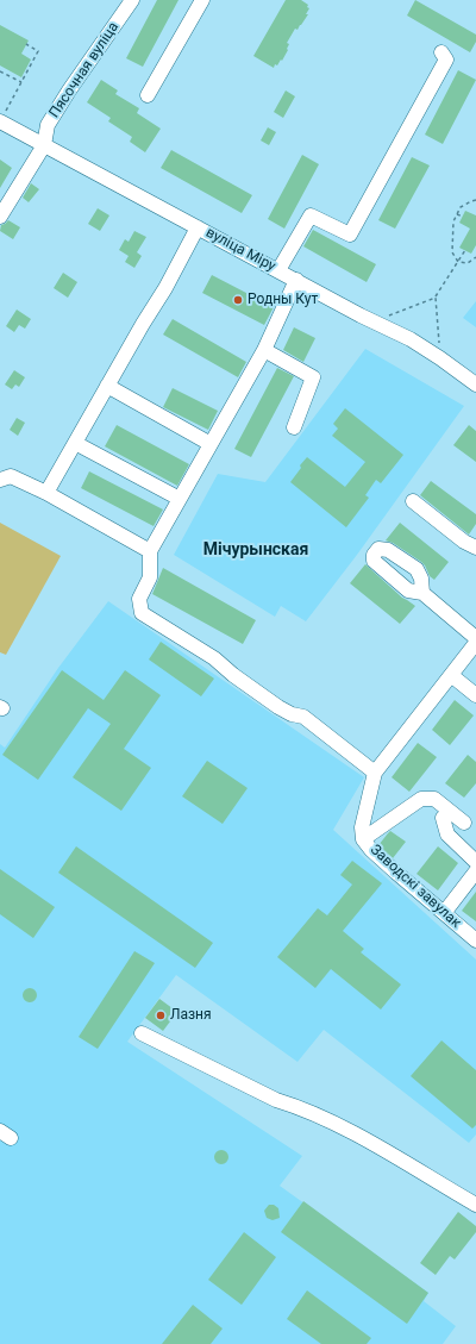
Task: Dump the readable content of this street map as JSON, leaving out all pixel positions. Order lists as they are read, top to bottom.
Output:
{
  "streets": {
    "street": ["Пясочная вуліца", "вуліца Міру", "Заводскі завулак"]
  },
  "crossings": [
    ["Пясочная вуліца", "вуліца Міру"]
  ],
  "districts": ["Мічурынская"],
  "places": ["Родны Кут", "Лазня"]
}
